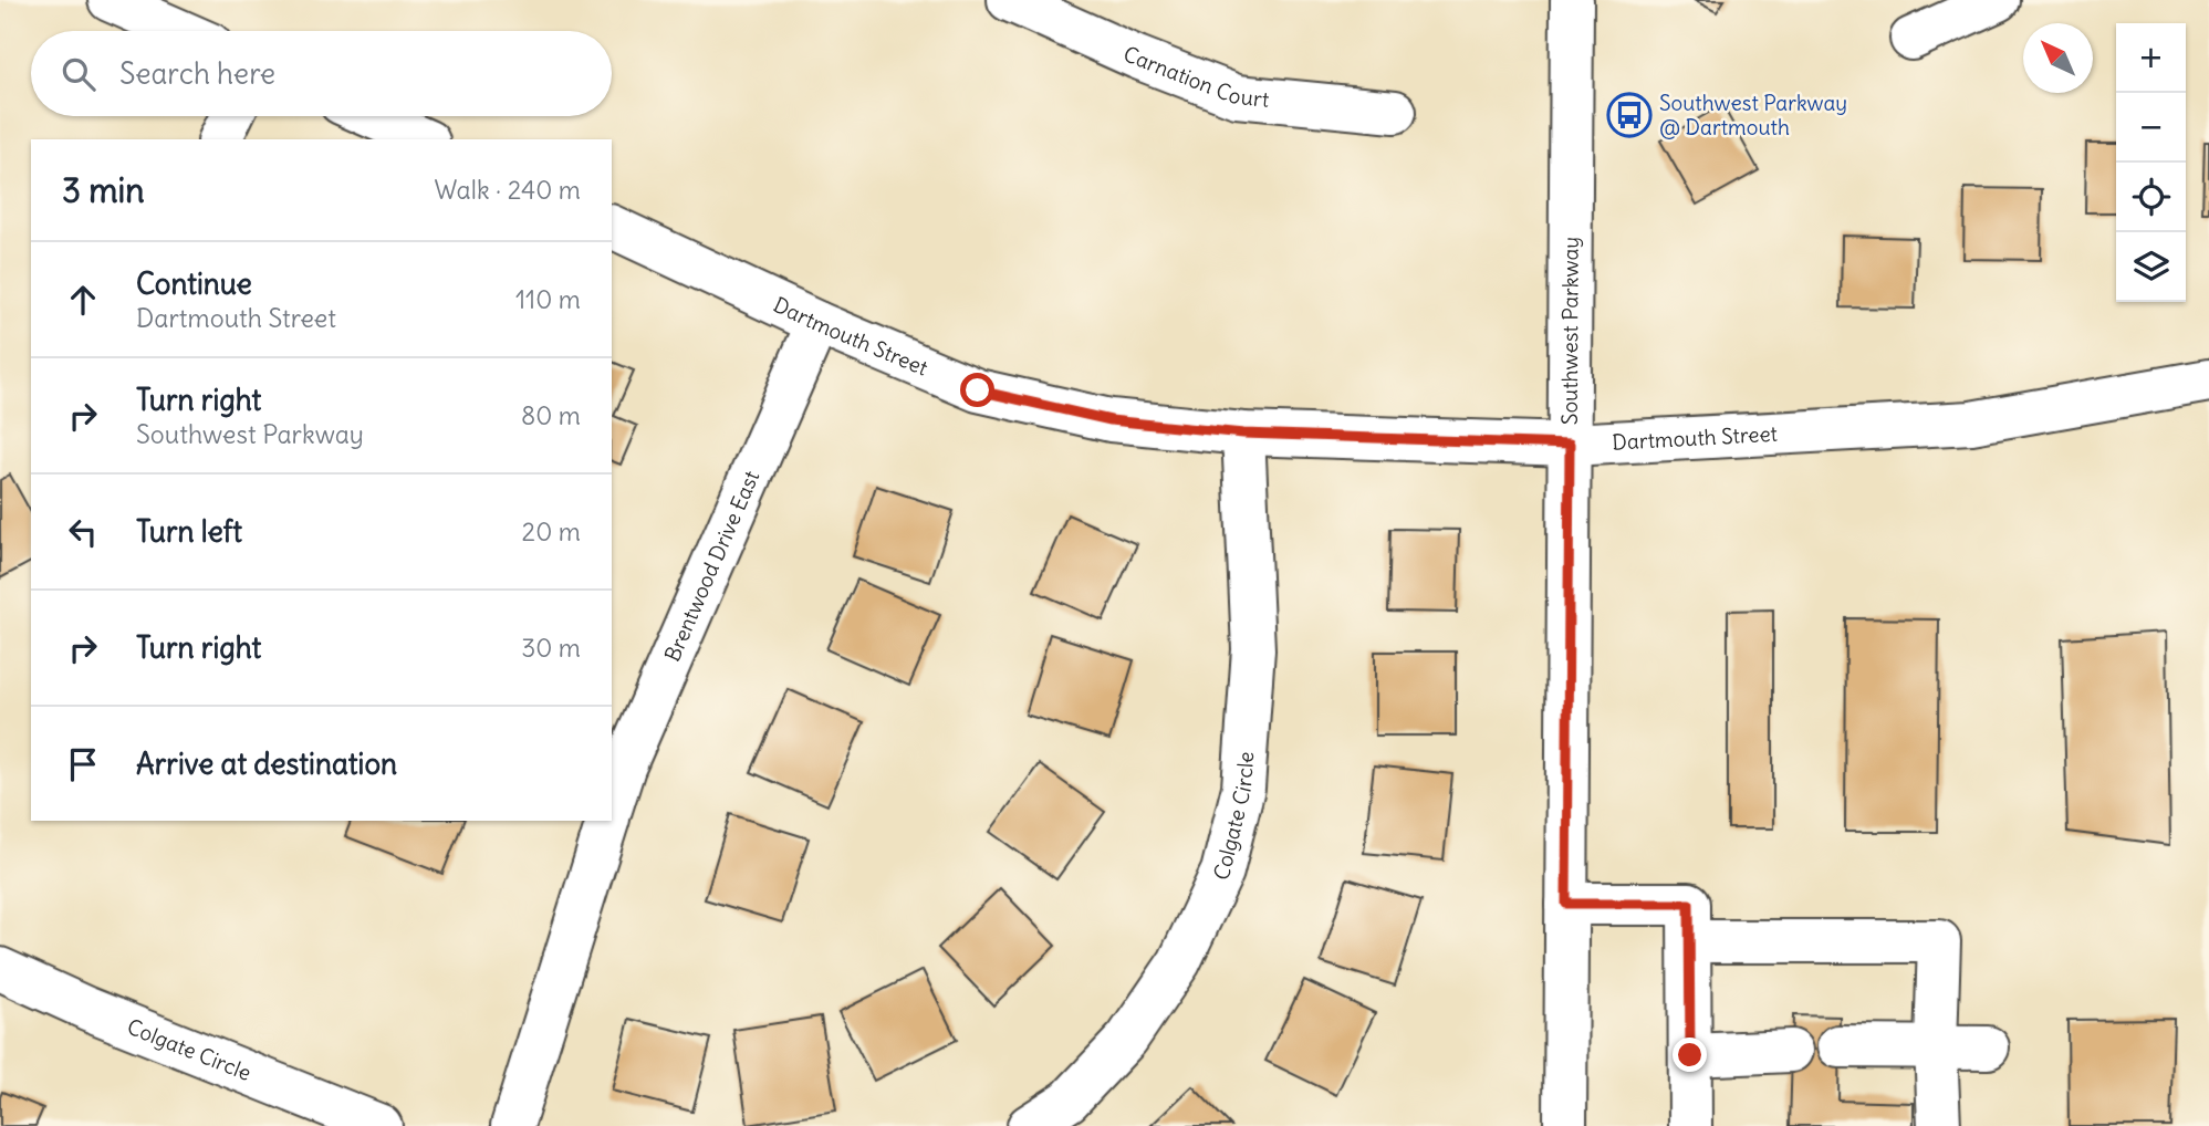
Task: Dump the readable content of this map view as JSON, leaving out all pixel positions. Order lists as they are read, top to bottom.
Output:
{
  "streets": {
    "street": [
      "Carnation Court",
      "Southwest Parkway",
      "Dartmouth Street",
      "Brentwood Drive East",
      "Colgate Circle"
    ]
  },
  "crossings": [
    ["Southwest Parkway", "Dartmouth Street"],
    ["Dartmouth Street", "Brentwood Drive East"],
    ["Dartmouth Street", "Colgate Circle"]
  ],
  "places": {
    "bus stop": ["Southwest Parkway @ Dartmouth"]
  },
  "north": "top left",
  "page": {
    "map_buttons": ["+", "−"],
    "search": "Search here",
    "heading": ["3 min", "Walk · 240 m"],
    "list": [
      ["Continue", "Dartmouth Street", "110 m"],
      ["Turn right", "Southwest Parkway", "80 m"],
      ["Turn left", "20 m"],
      ["Turn right", "30 m"],
      "Arrive at destination"
    ]
  }
}
